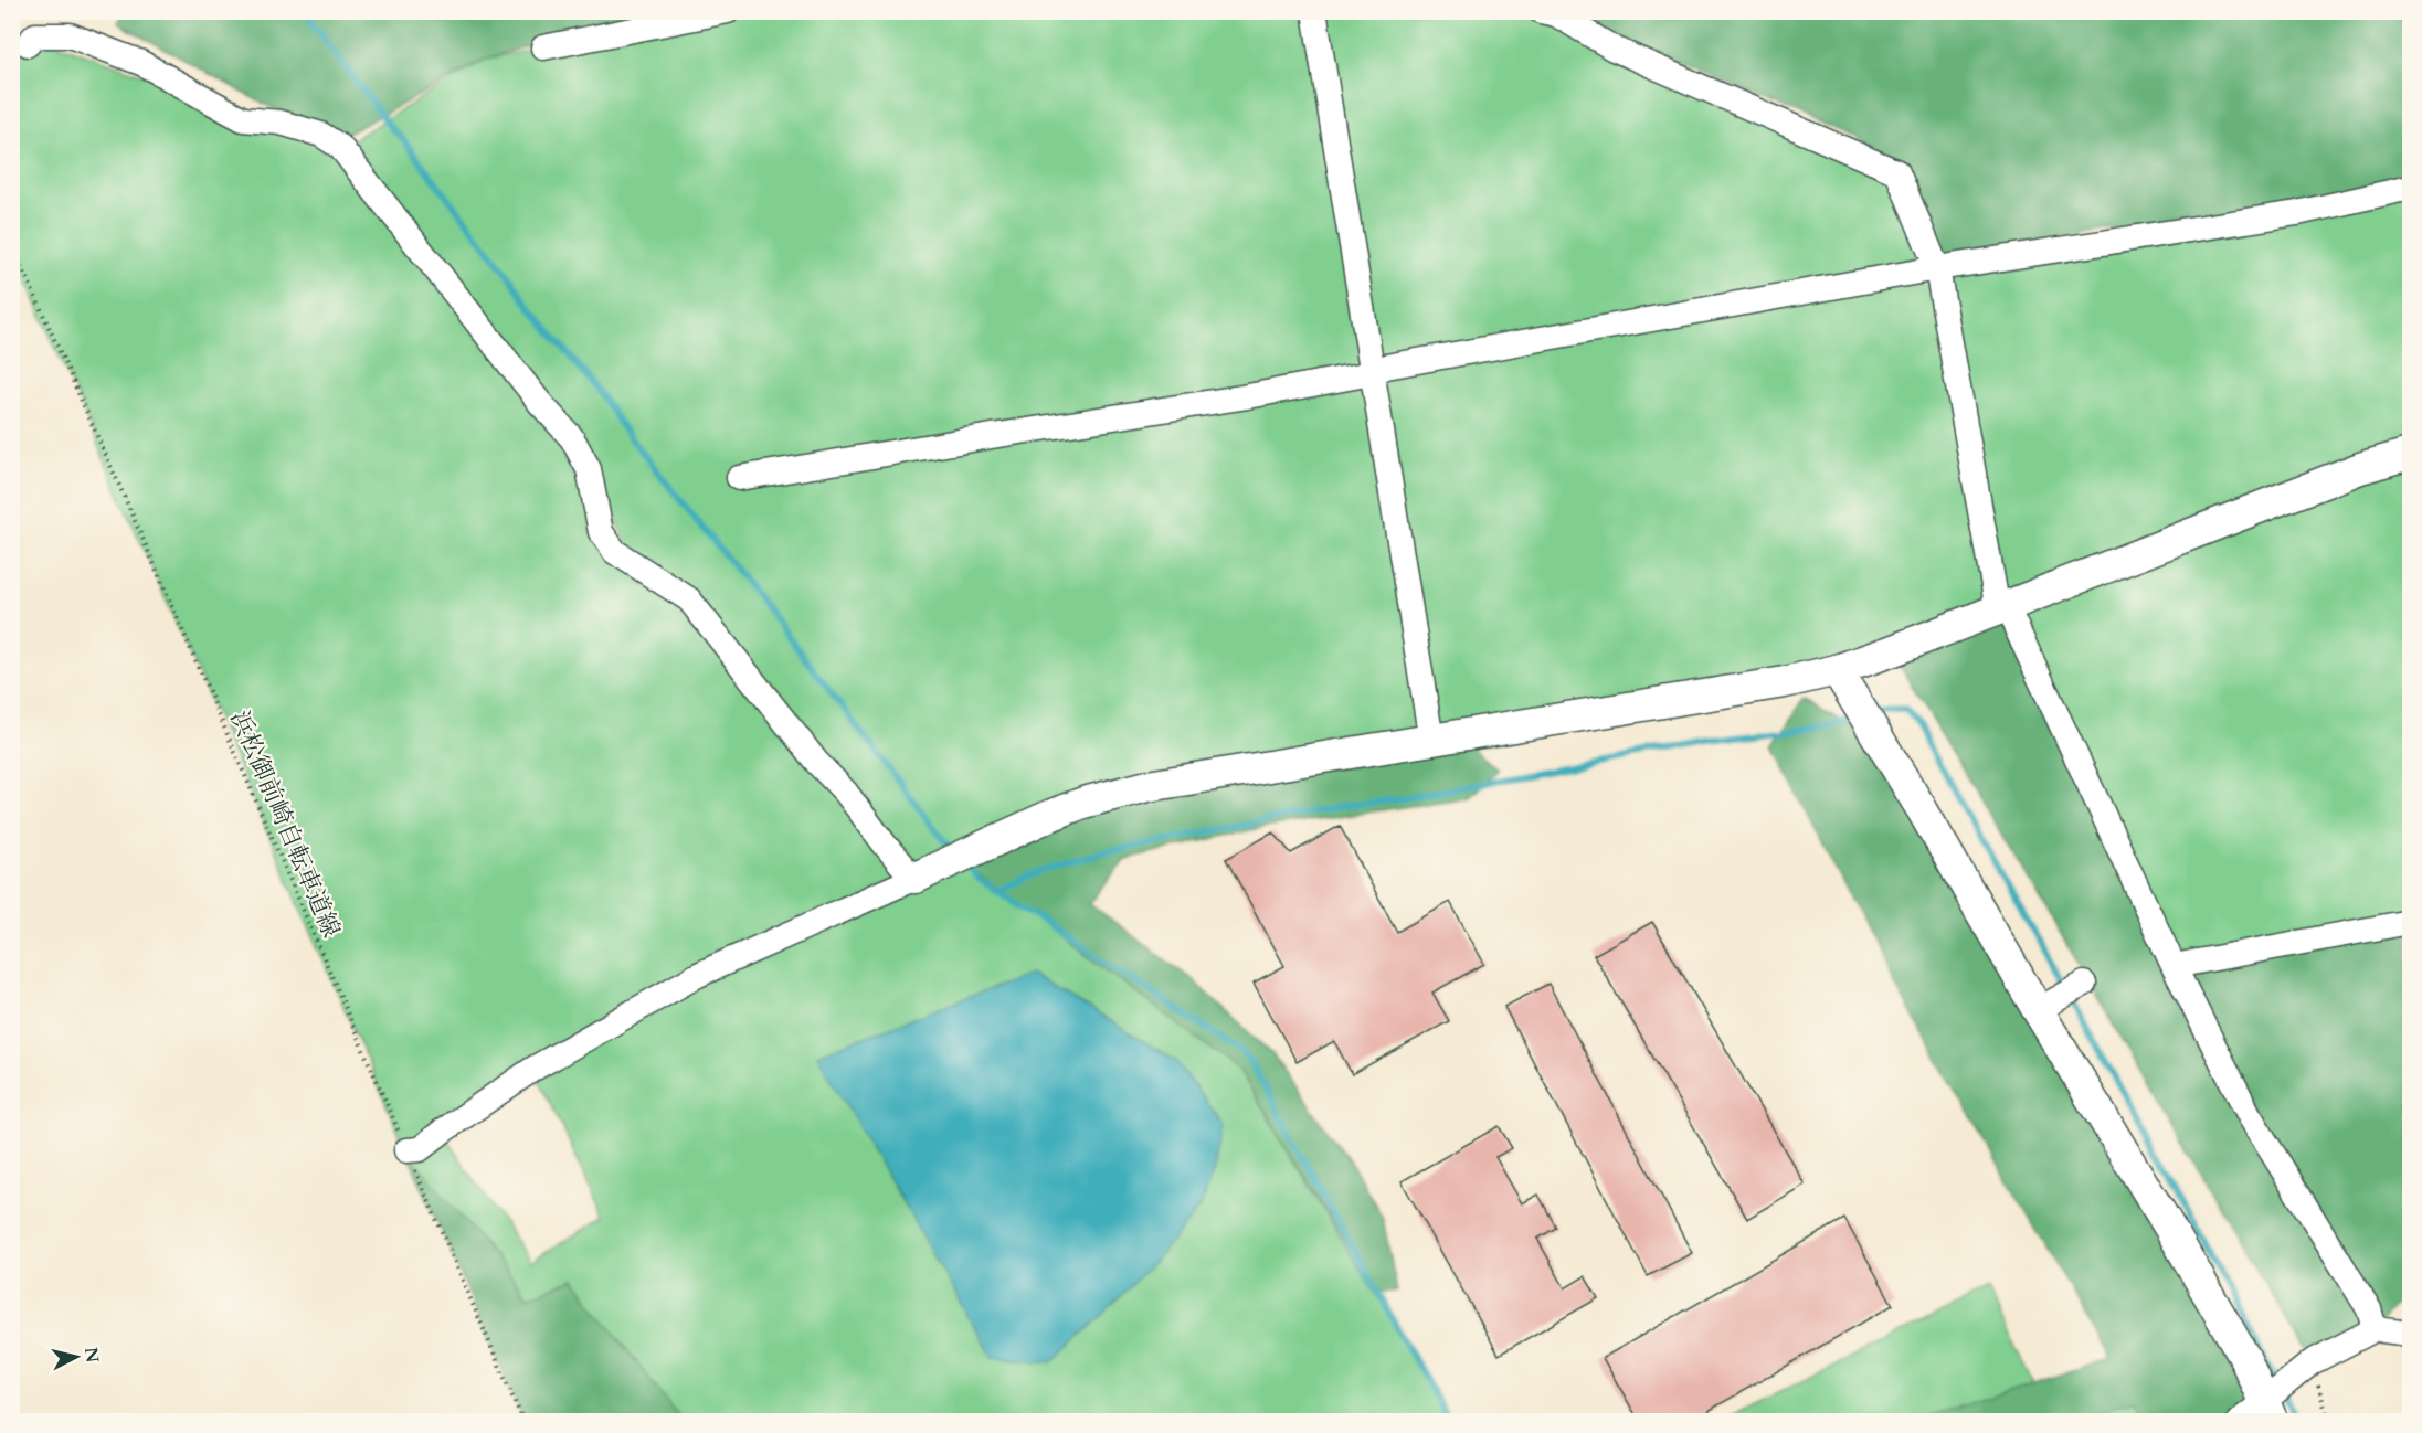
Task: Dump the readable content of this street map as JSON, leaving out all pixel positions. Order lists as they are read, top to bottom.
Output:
{
  "streets": {
    "path": ["浜松御前崎自転車道線"]
  },
  "north": "right"
}
